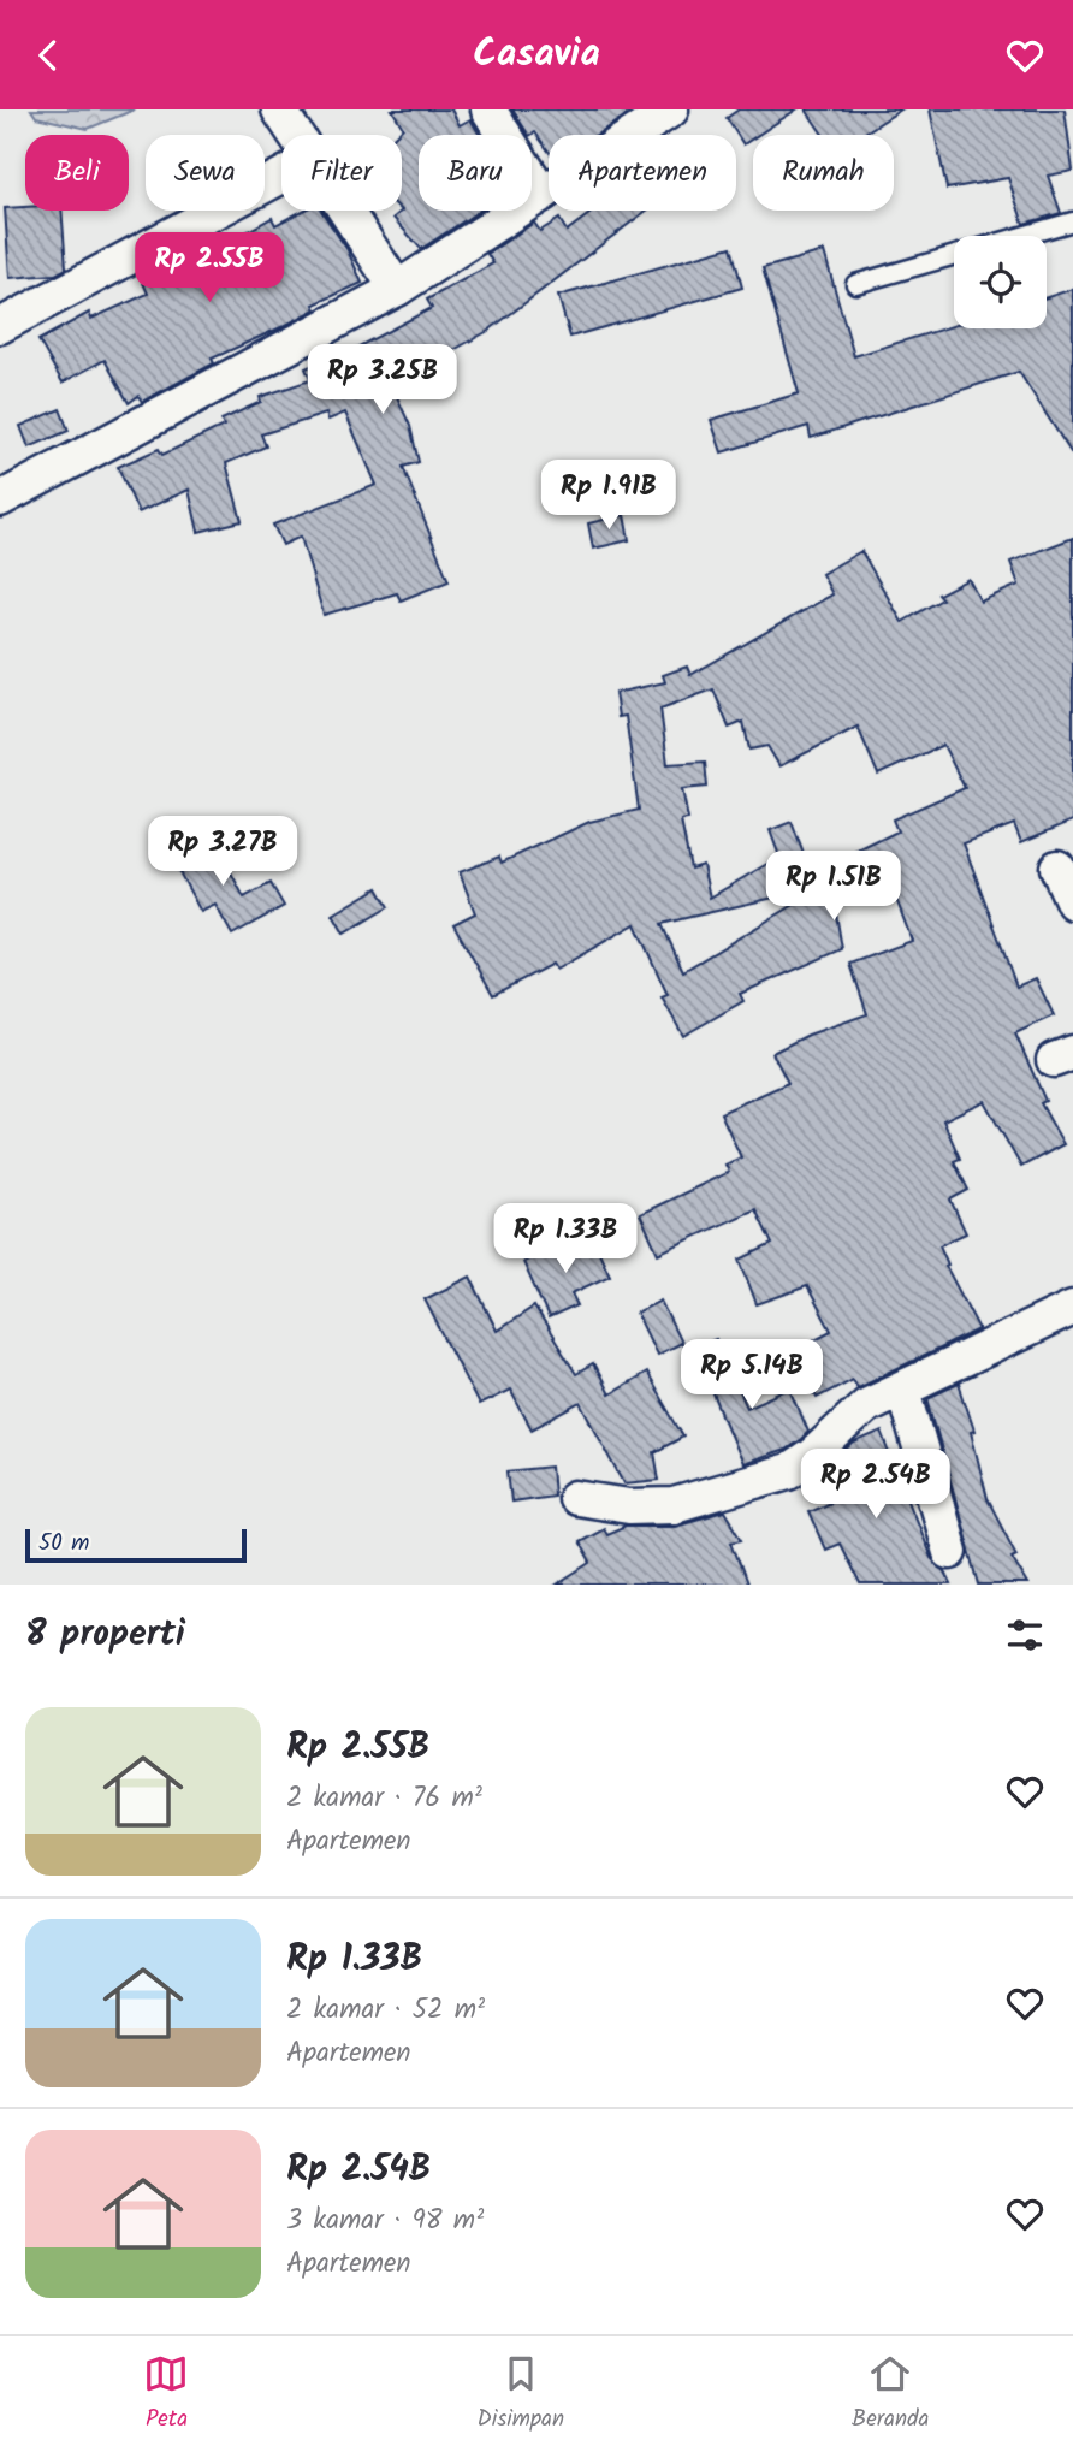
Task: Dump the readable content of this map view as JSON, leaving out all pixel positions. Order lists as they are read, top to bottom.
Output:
{
  "scale_bar": "50 m",
  "page": {
    "header": "Casavia",
    "chip": [
      "Beli",
      "Sewa",
      "Filter",
      "Baru",
      "Apartemen",
      "Rumah"
    ],
    "price": [
      "Rp 2.55B",
      "Rp 3.25B",
      "Rp 1.91B",
      "Rp 3.27B",
      "Rp 1.51B",
      "Rp 1.33B",
      "Rp 5.14B",
      "Rp 2.54B"
    ],
    "scale": "50 m",
    "heading": "8 properti",
    "list": [
      {
        "name": "Rp 2.55B",
        "note": "2 kamar · 76 m² · Apartemen"
      },
      {
        "name": "Rp 1.33B",
        "note": "2 kamar · 52 m² · Apartemen"
      },
      {
        "name": "Rp 2.54B",
        "note": "3 kamar · 98 m² · Apartemen"
      }
    ],
    "tabs": ["Peta", "Disimpan", "Beranda"]
  }
}
